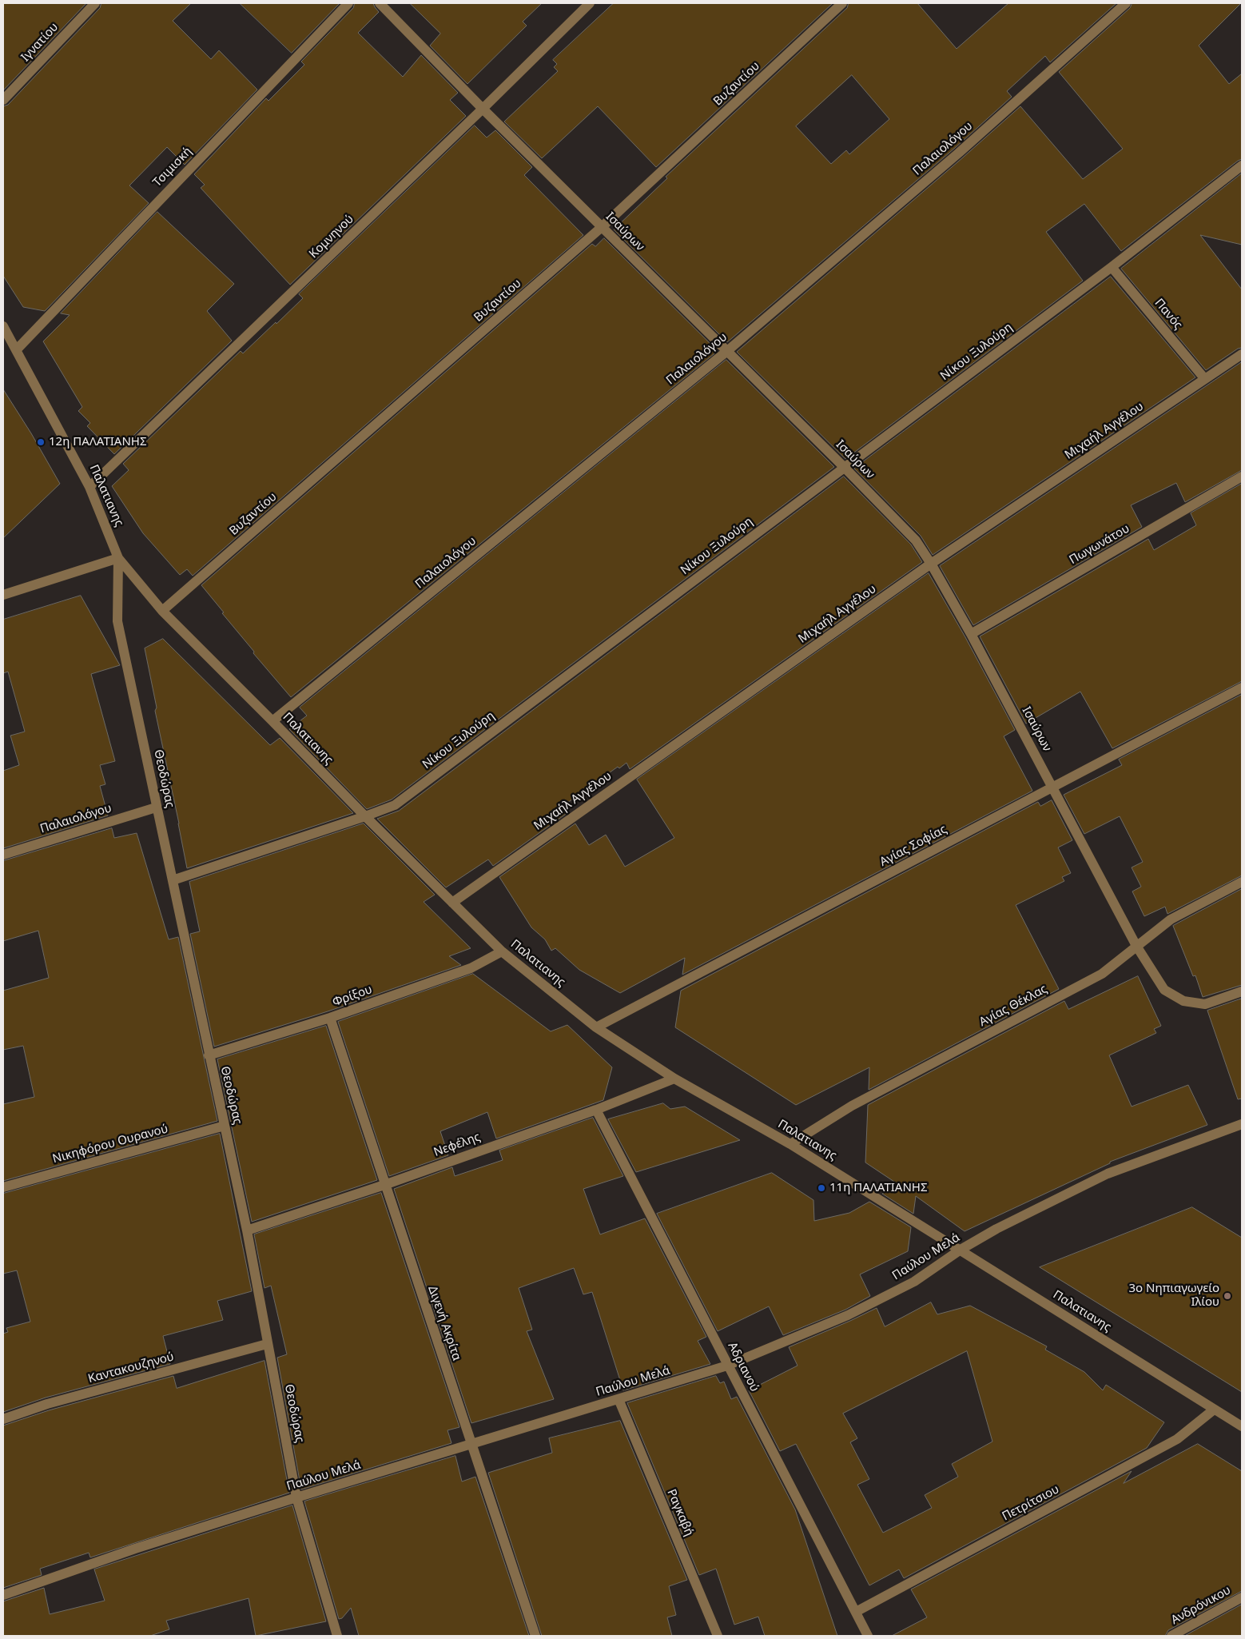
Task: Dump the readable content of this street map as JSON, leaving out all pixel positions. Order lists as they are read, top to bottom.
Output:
{
  "streets": {
    "street": [
      "Ιγνατίου",
      "Βυζαντίου",
      "Παλαιολόγου",
      "Τσιμισκή",
      "Ισαύρων",
      "Κομνηνού",
      "Πανός",
      "Νίκου Ξυλούρη",
      "Μιχαήλ Αγγέλου",
      "Παλατιανης",
      "Πωγωνάτου",
      "Θεοδώρας",
      "Αγίας Σοφίας",
      "Φρίξου",
      "Αγίας Θέκλας",
      "Νικηφόρου Ουρανού",
      "Νεφέλης",
      "Παύλου Μελά",
      "Διγενή Ακρίτα",
      "Αδριανού",
      "Καντακουζηνού",
      "Πετρίτσιου",
      "Ραγκαβή",
      "Ανδρόνικου"
    ]
  },
  "crossings": [
    ["Βυζαντίου", "Ισαύρων"],
    ["Βυζαντίου", "Παλατιανης"],
    ["Παλαιολόγου", "Ισαύρων"],
    ["Παλαιολόγου", "Παλατιανης"],
    ["Παλαιολόγου", "Θεοδώρας"],
    ["Τσιμισκή", "Παλατιανης"],
    ["Ισαύρων", "Κομνηνού"],
    ["Ισαύρων", "Νίκου Ξυλούρη"],
    ["Ισαύρων", "Μιχαήλ Αγγέλου"],
    ["Ισαύρων", "Πωγωνάτου"],
    ["Ισαύρων", "Αγίας Σοφίας"],
    ["Ισαύρων", "Αγίας Θέκλας"],
    ["Κομνηνού", "Παλατιανης"],
    ["Πανός", "Νίκου Ξυλούρη"],
    ["Πανός", "Μιχαήλ Αγγέλου"],
    ["Νίκου Ξυλούρη", "Παλατιανης"],
    ["Νίκου Ξυλούρη", "Θεοδώρας"],
    ["Μιχαήλ Αγγέλου", "Παλατιανης"],
    ["Παλατιανης", "Θεοδώρας"],
    ["Παλατιανης", "Αγίας Σοφίας"],
    ["Παλατιανης", "Φρίξου"],
    ["Παλατιανης", "Αγίας Θέκλας"],
    ["Παλατιανης", "Νεφέλης"],
    ["Παλατιανης", "Παύλου Μελά"],
    ["Παλατιανης", "Πετρίτσιου"],
    ["Θεοδώρας", "Φρίξου"],
    ["Θεοδώρας", "Νικηφόρου Ουρανού"],
    ["Θεοδώρας", "Νεφέλης"],
    ["Θεοδώρας", "Παύλου Μελά"],
    ["Θεοδώρας", "Καντακουζηνού"],
    ["Φρίξου", "Διγενή Ακρίτα"],
    ["Νεφέλης", "Διγενή Ακρίτα"],
    ["Νεφέλης", "Αδριανού"],
    ["Παύλου Μελά", "Διγενή Ακρίτα"],
    ["Παύλου Μελά", "Αδριανού"],
    ["Παύλου Μελά", "Ραγκαβή"],
    ["Αδριανού", "Πετρίτσιου"]
  ],
  "places": ["12η ΠΑΛΑΤΙΑΝΗΣ", "11η ΠΑΛΑΤΙΑΝΗΣ", "3ο Νηπιαγωγείο Ιλίου"]
}
